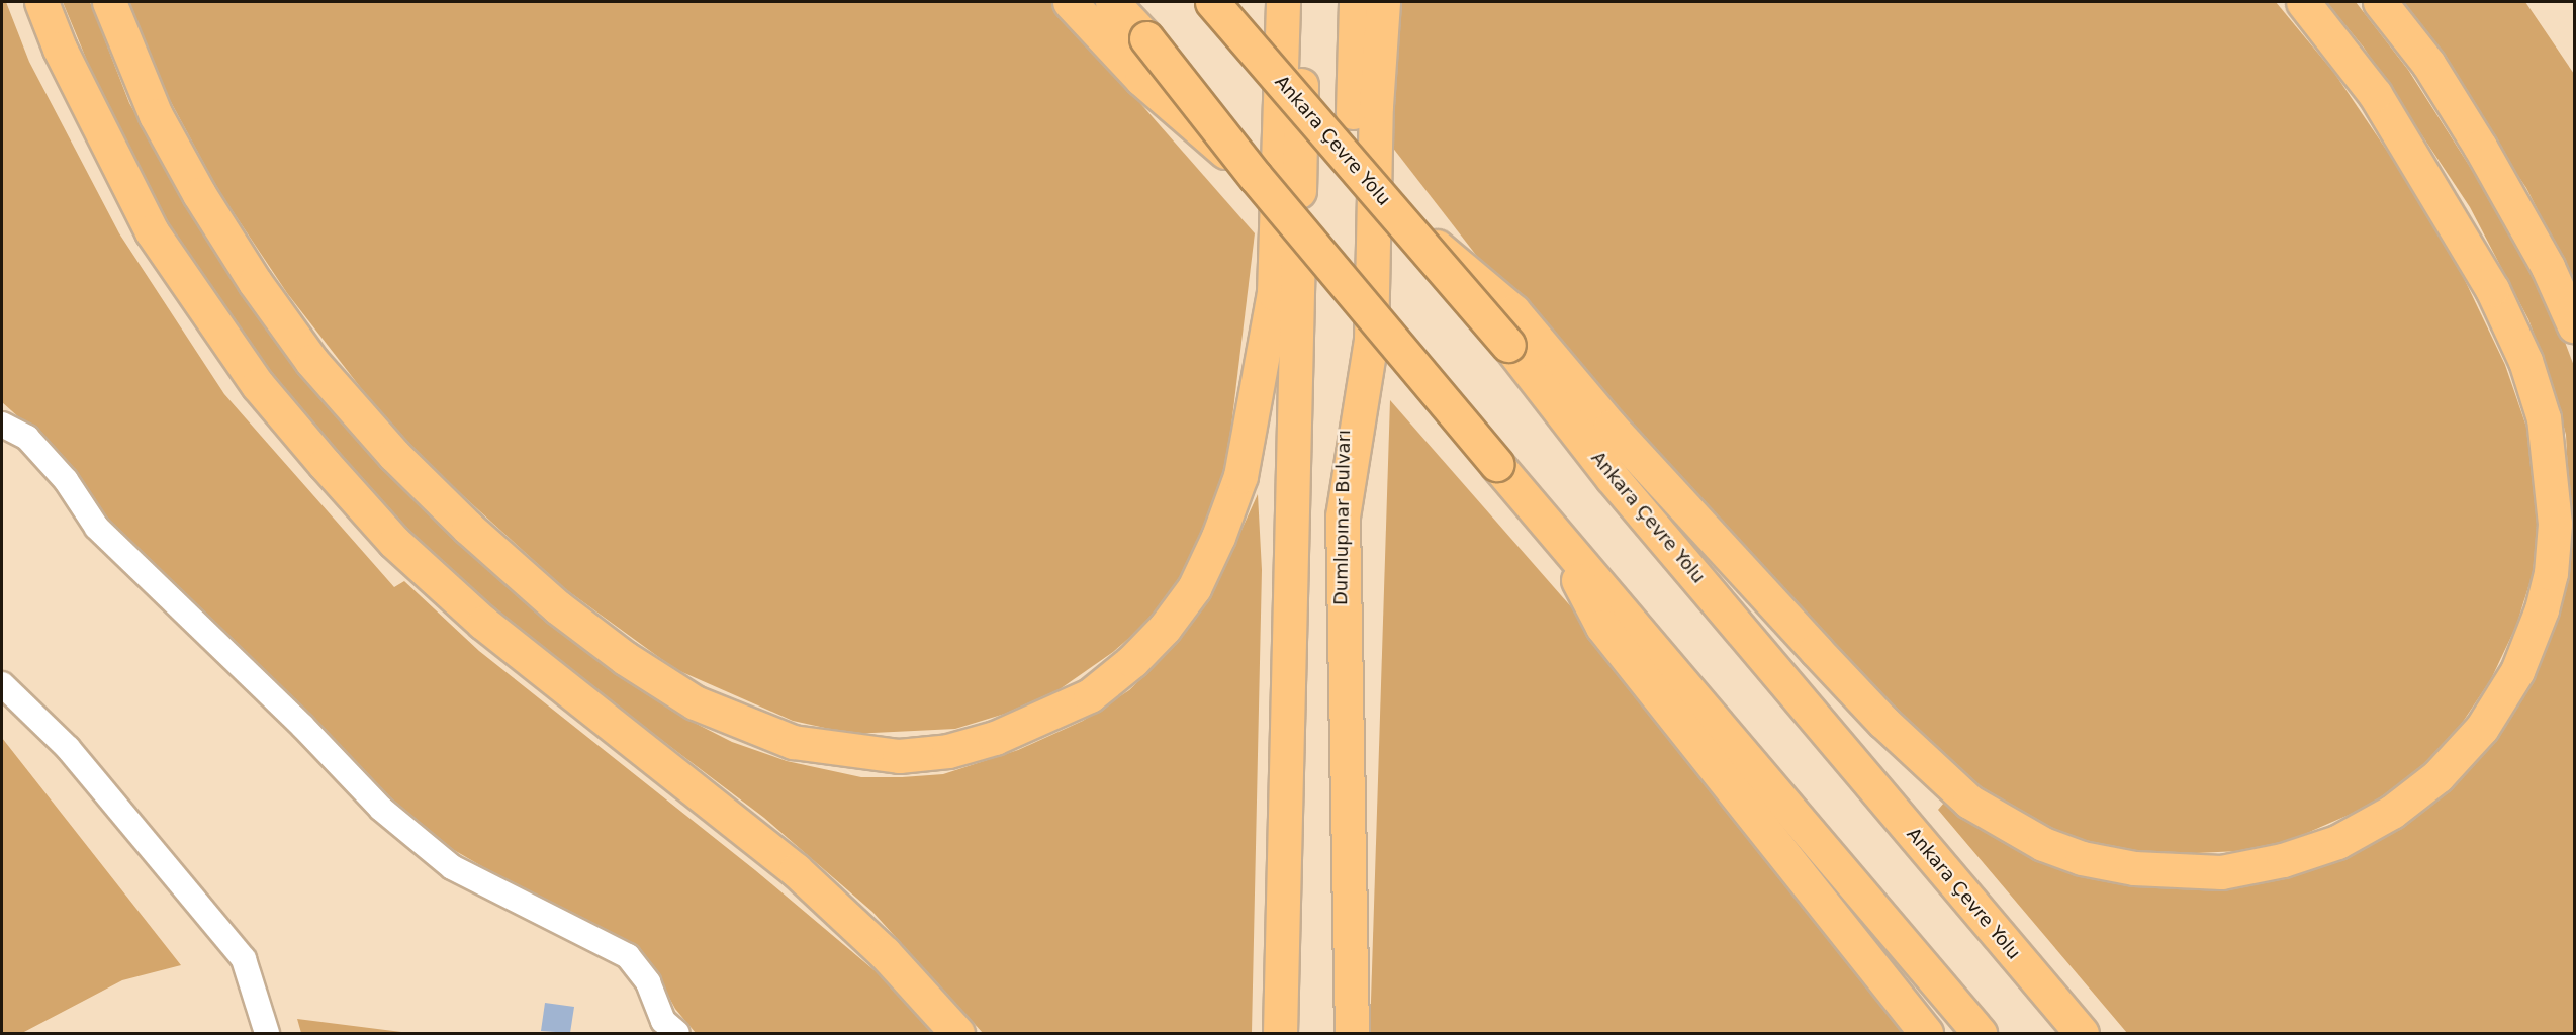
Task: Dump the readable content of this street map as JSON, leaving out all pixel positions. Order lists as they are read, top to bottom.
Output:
{
  "streets": {
    "highway": ["Ankara Çevre Yolu", "Dumlupınar Bulvarı"]
  }
}
